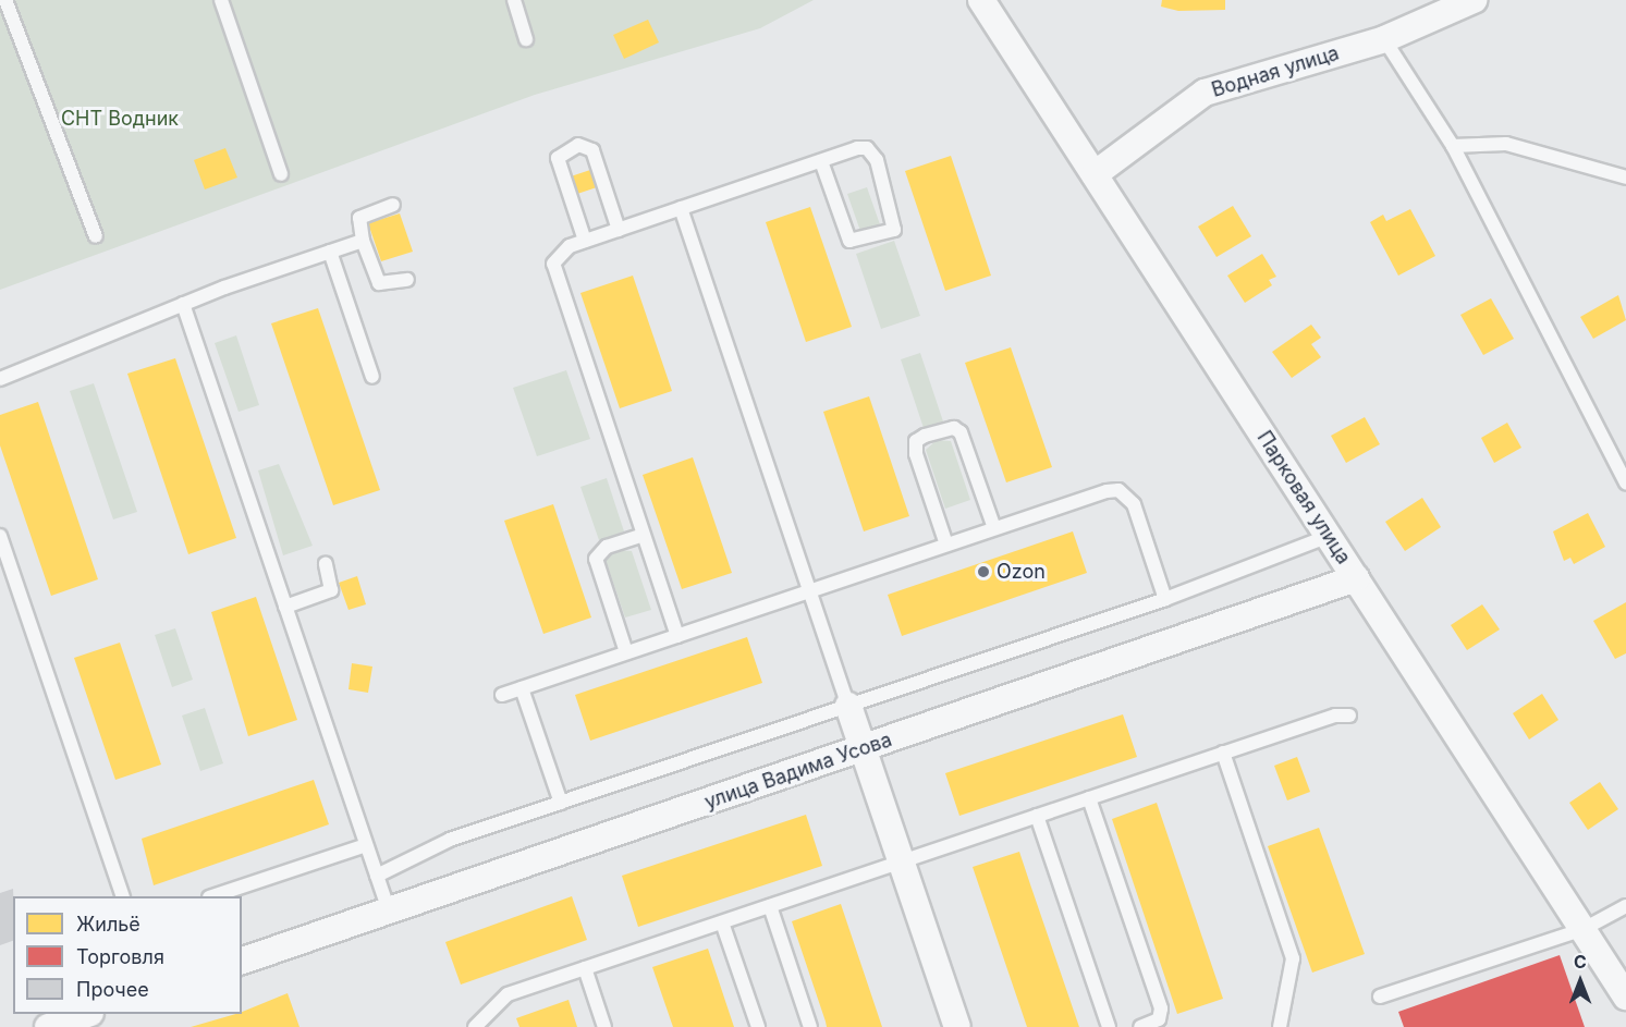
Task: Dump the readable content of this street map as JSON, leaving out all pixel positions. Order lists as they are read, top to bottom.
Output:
{
  "streets": {
    "street": ["Водная улица", "Парковая улица", "улица Вадима Усова"]
  },
  "crossings": [
    ["Водная улица", "Парковая улица"],
    ["Парковая улица", "улица Вадима Усова"]
  ],
  "parks": ["СНТ Водник"],
  "places": ["Ozon"],
  "legend": ["Жильё", "Торговля", "Прочее"],
  "north": "top"
}
